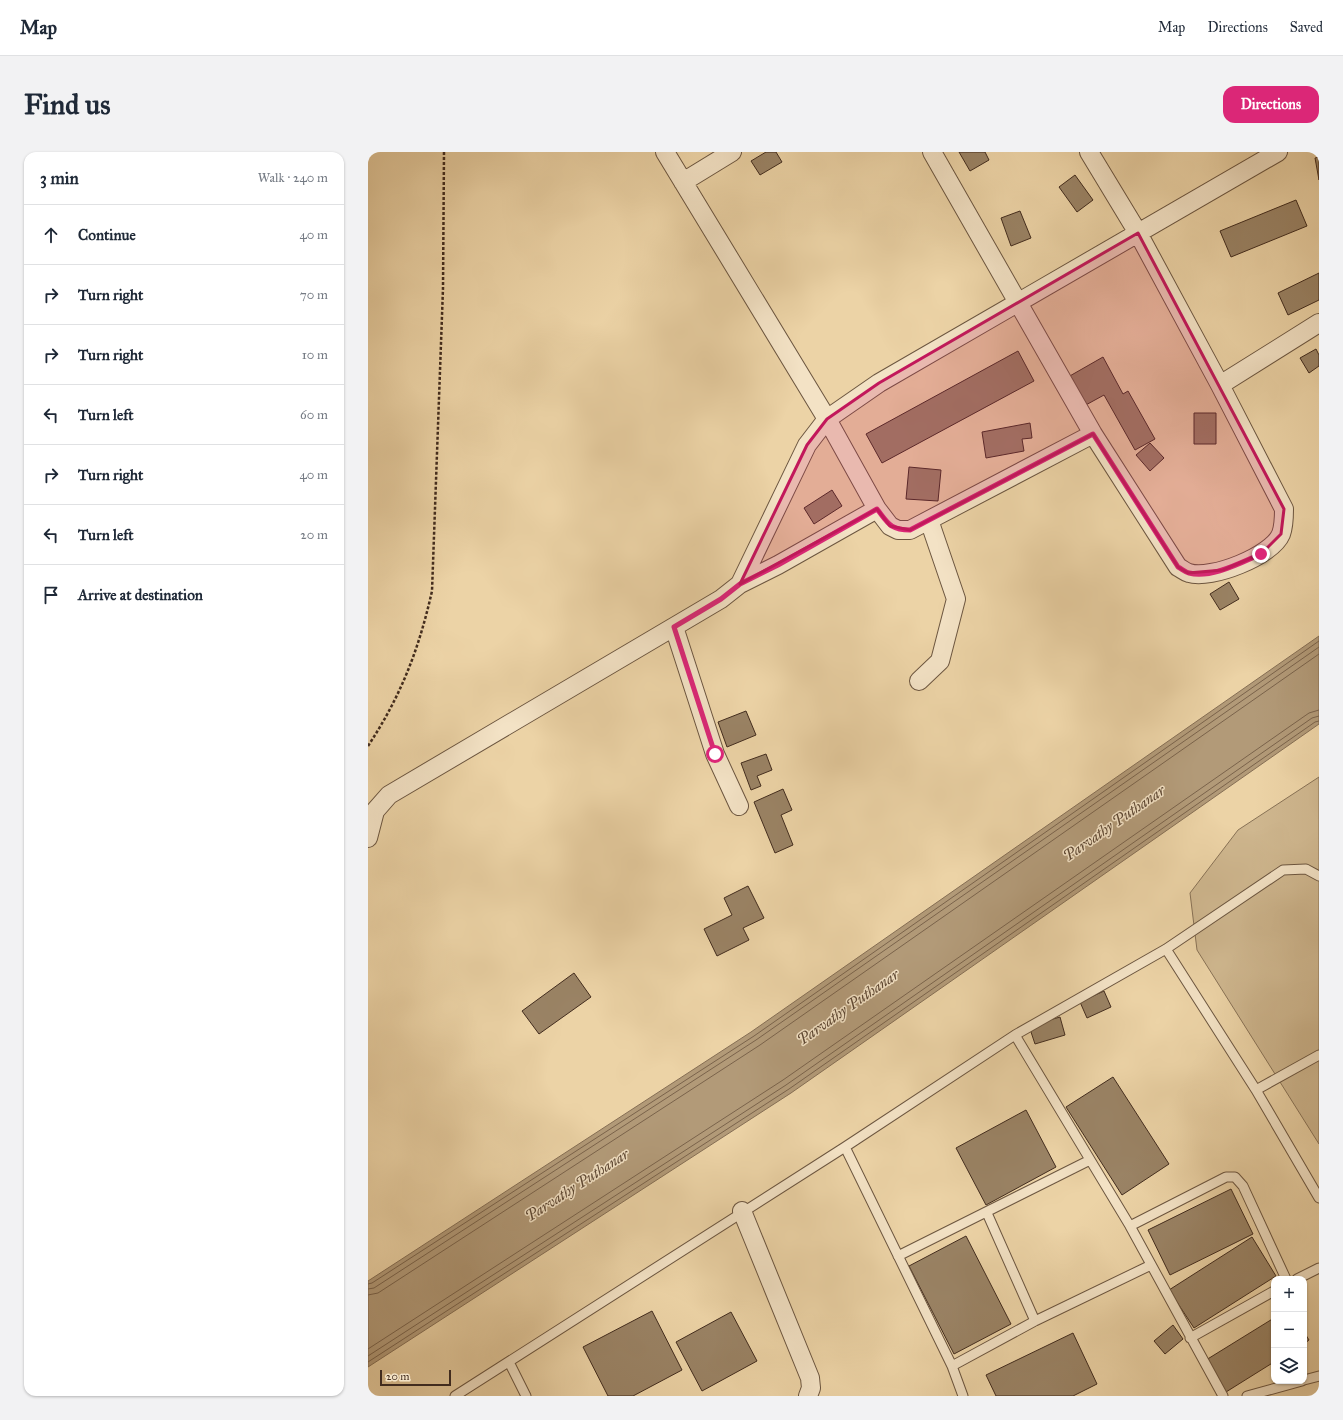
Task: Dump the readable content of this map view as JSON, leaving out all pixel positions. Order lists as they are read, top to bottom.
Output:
{
  "water": ["Parvathy Puthanar"],
  "scale_bar": "20 m",
  "page": {
    "header": "Map",
    "nav": ["Map", "Directions", "Saved"],
    "buttons": "Directions",
    "title": "Find us",
    "heading": ["3 min", "Walk · 240 m"],
    "list": [
      ["Continue", "40 m"],
      ["Turn right", "70 m"],
      ["Turn right", "10 m"],
      ["Turn left", "60 m"],
      ["Turn right", "40 m"],
      ["Turn left", "20 m"],
      "Arrive at destination"
    ],
    "map_buttons": ["+", "−"],
    "scale": "20 m"
  }
}
